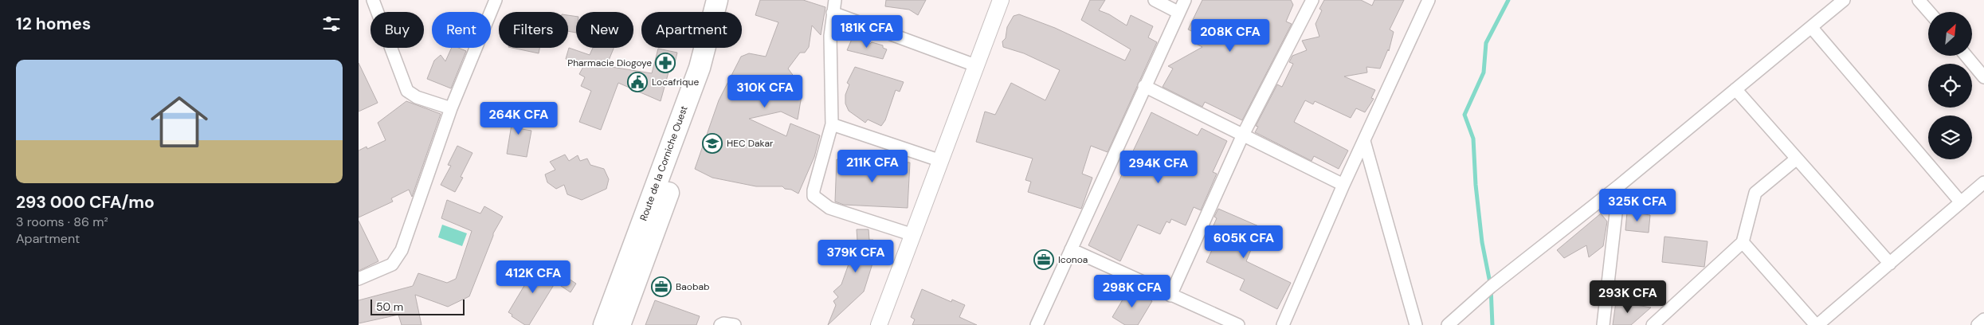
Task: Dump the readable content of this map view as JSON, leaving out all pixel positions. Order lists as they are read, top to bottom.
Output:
{
  "streets": {
    "highway": ["Route de la Corniche Ouest"]
  },
  "places": {
    "pharmacy": ["Pharmacie Diogoye"],
    "public building": ["Locafrique"],
    "school or university": ["HEC Dakar"],
    "office": ["Iconoa", "Baobab"]
  },
  "scale_bar": "50 m",
  "north": "top right",
  "page": {
    "heading": "12 homes",
    "chip": [
      "Buy",
      "Rent",
      "Filters",
      "New",
      "Apartment"
    ],
    "price": [
      "181K CFA",
      "208K CFA",
      "310K CFA",
      "264K CFA",
      "211K CFA",
      "294K CFA",
      "325K CFA",
      "605K CFA",
      "379K CFA",
      "412K CFA",
      "298K CFA",
      "293K CFA"
    ],
    "list": [
      {
        "name": "293 000 CFA/mo",
        "note": "3 rooms · 86 m² · Apartment"
      }
    ],
    "scale": "50 m"
  }
}
